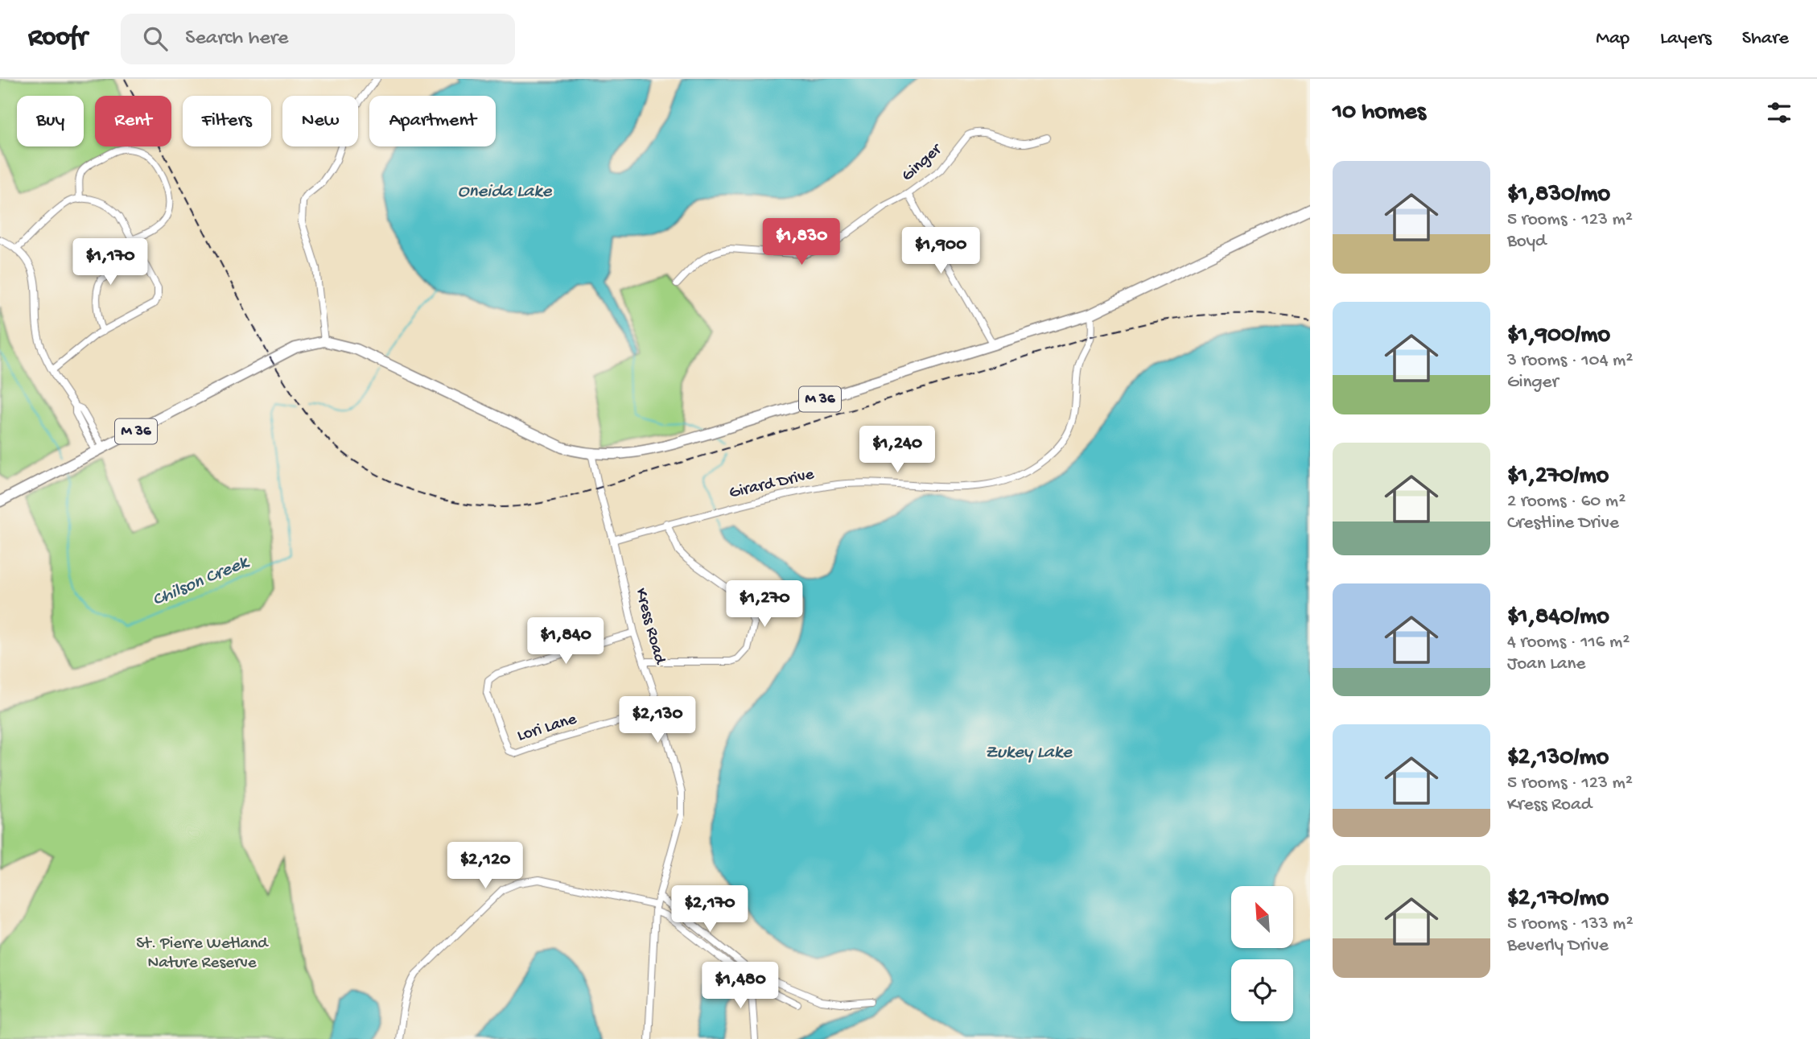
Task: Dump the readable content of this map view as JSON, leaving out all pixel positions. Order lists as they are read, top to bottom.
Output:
{
  "streets": {
    "main road": ["M 36"],
    "street": [
      "Ginger",
      "Girard Drive",
      "Kress Road",
      "Lori Lane"
    ]
  },
  "crossings": [
    ["Ginger", "M 36"],
    ["M 36", "Girard Drive"],
    ["M 36", "Kress Road"],
    ["Girard Drive", "Kress Road"],
    ["Kress Road", "Lori Lane"]
  ],
  "water": ["Oneida Lake", "Chilson Creek", "Zukey Lake"],
  "parks": ["St. Pierre Wetland Nature Reserve"],
  "north": "top left",
  "page": {
    "header": "Roofr",
    "search": "Search here",
    "nav": ["Map", "Layers", "Share"],
    "heading": "10 homes",
    "chip": [
      "Buy",
      "Rent",
      "Filters",
      "New",
      "Apartment"
    ],
    "list": [
      {
        "name": "$1,830/mo",
        "note": "5 rooms · 123 m² · Boyd"
      },
      {
        "name": "$1,900/mo",
        "note": "3 rooms · 104 m² · Ginger"
      },
      {
        "name": "$1,270/mo",
        "note": "2 rooms · 60 m² · Crestline Drive"
      },
      {
        "name": "$1,840/mo",
        "note": "4 rooms · 116 m² · Joan Lane"
      },
      {
        "name": "$2,130/mo",
        "note": "5 rooms · 123 m² · Kress Road"
      },
      {
        "name": "$2,170/mo",
        "note": "5 rooms · 133 m² · Beverly Drive"
      }
    ],
    "price": [
      "$1,830",
      "$1,900",
      "$1,170",
      "$1,240",
      "$1,270",
      "$1,840",
      "$2,130",
      "$2,120",
      "$2,170",
      "$1,480"
    ]
  }
}
